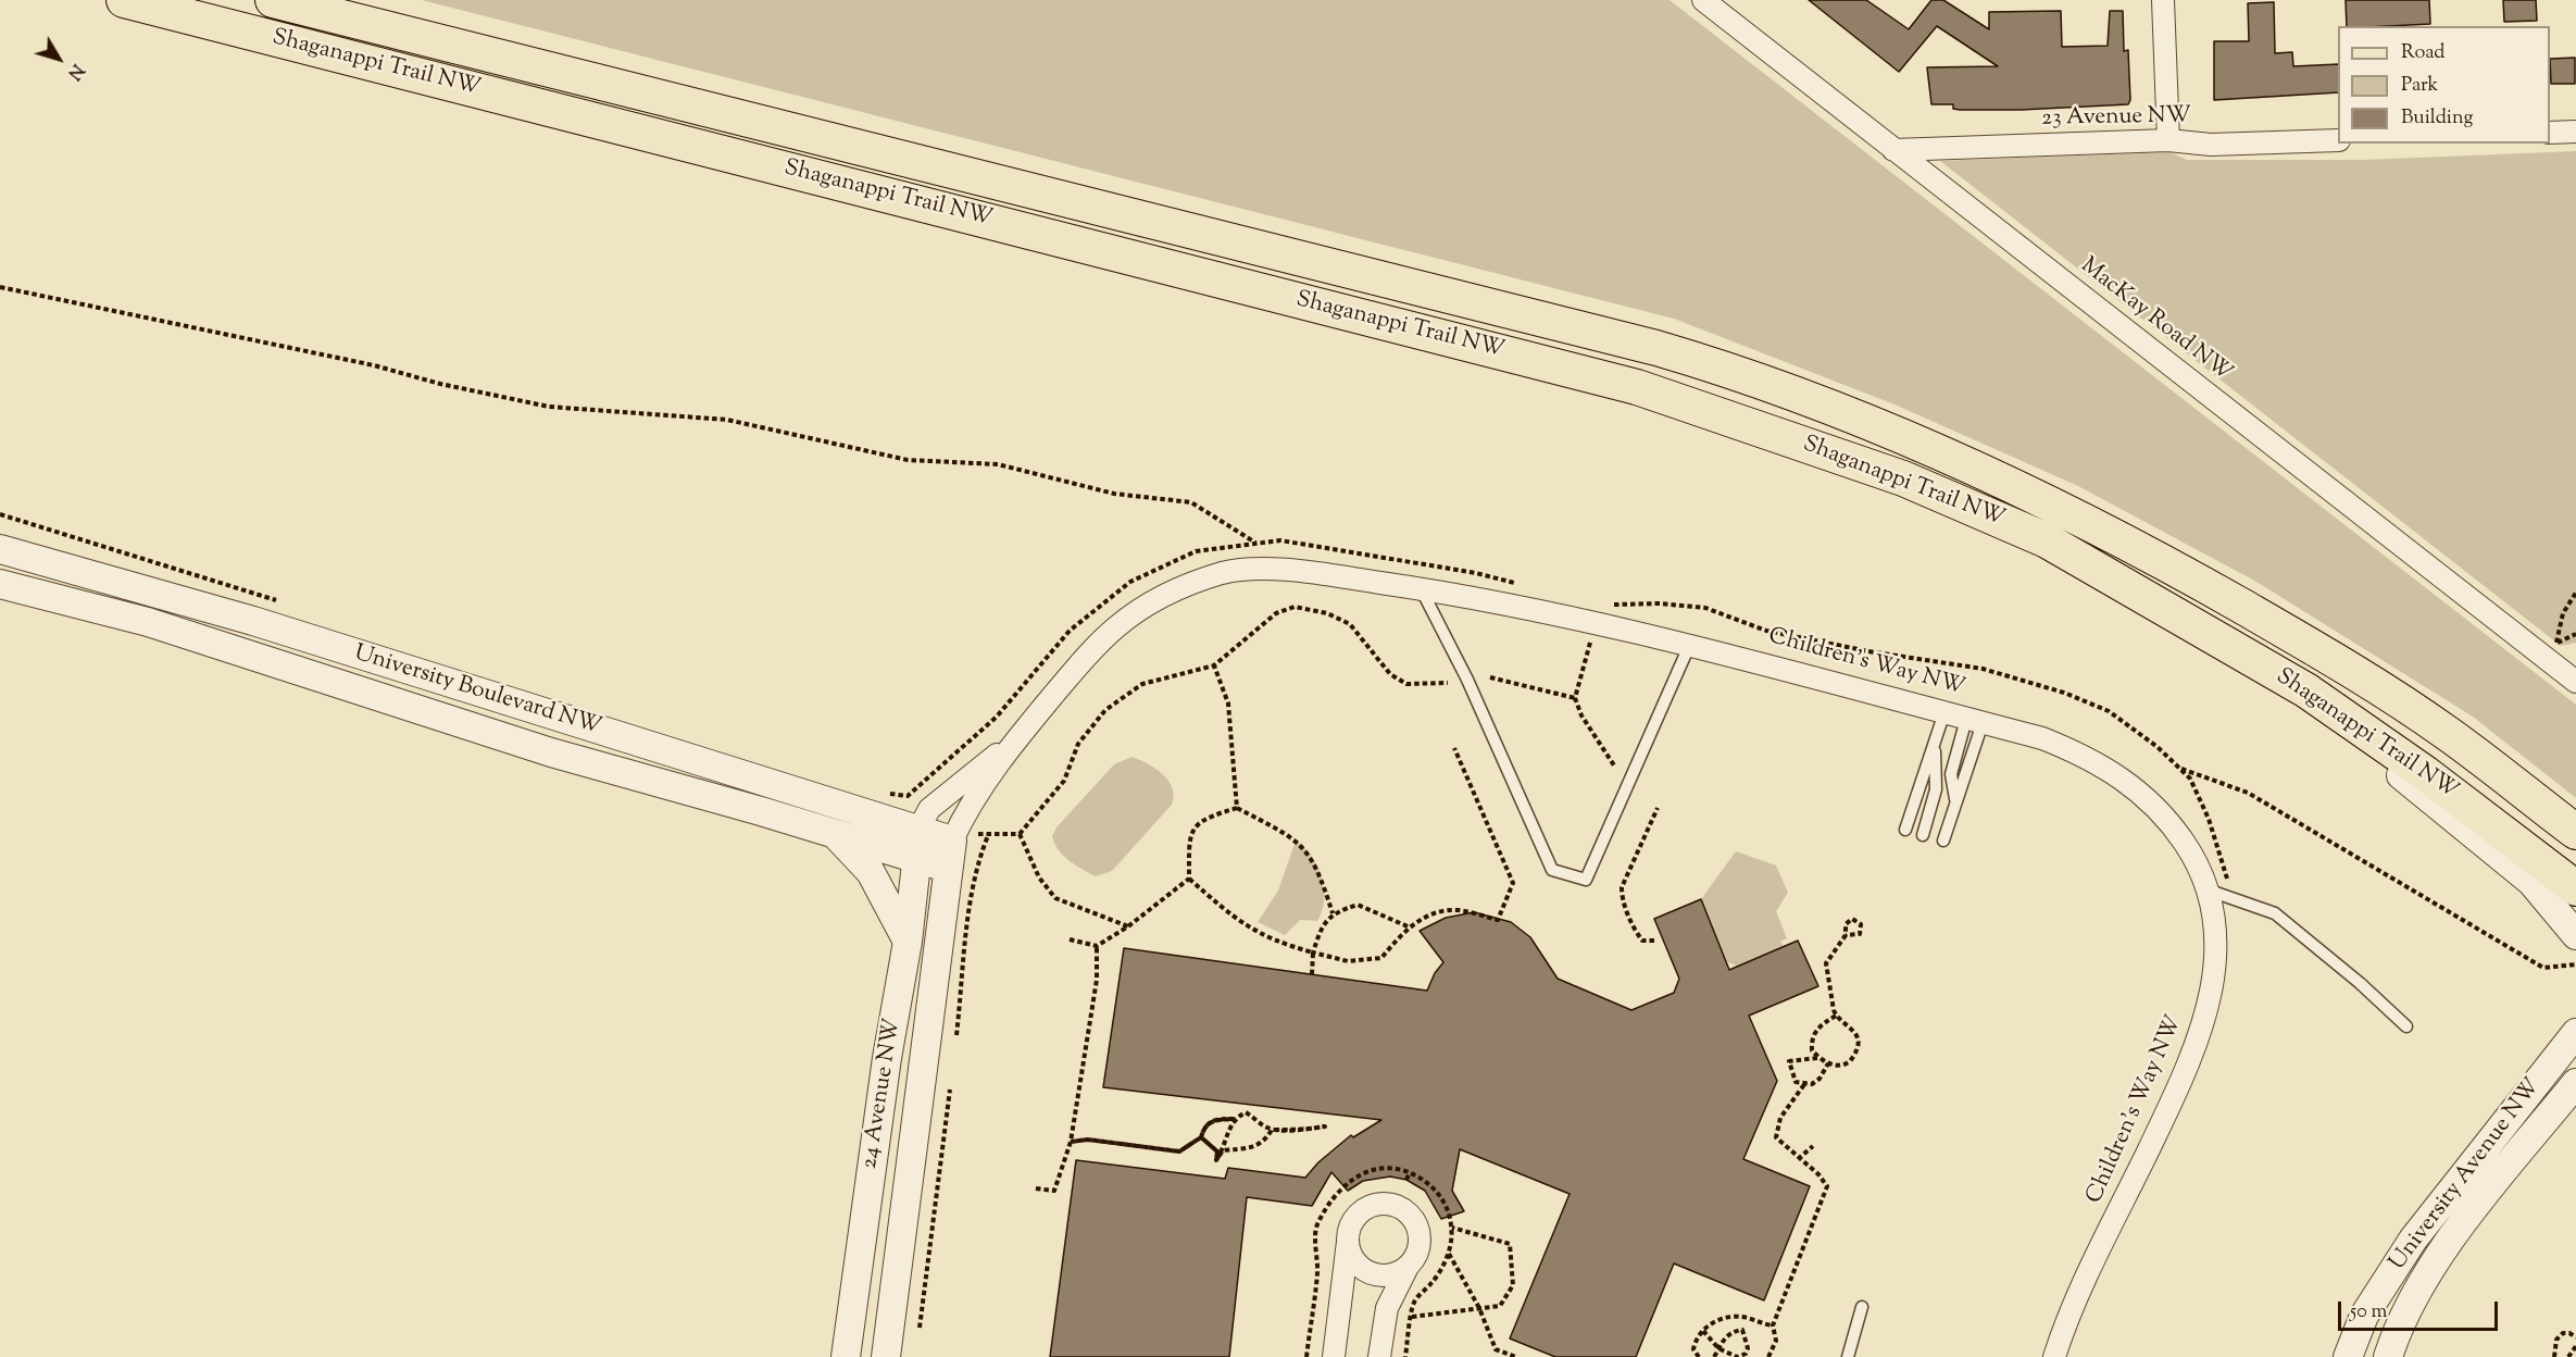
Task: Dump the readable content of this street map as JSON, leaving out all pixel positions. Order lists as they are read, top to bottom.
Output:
{
  "streets": {
    "main road": ["Shaganappi Trail NW"],
    "street": [
      "23 Avenue NW",
      "MacKay Road NW",
      "Children's Way NW",
      "University Boulevard NW",
      "24 Avenue NW",
      "University Avenue NW"
    ]
  },
  "crossings": [
    ["23 Avenue NW", "MacKay Road NW"],
    ["Children's Way NW", "University Boulevard NW"],
    ["Children's Way NW", "24 Avenue NW"],
    ["University Boulevard NW", "24 Avenue NW"]
  ],
  "legend": ["Road", "Park", "Building"],
  "scale_bar": "50 m",
  "north": "bottom right"
}
